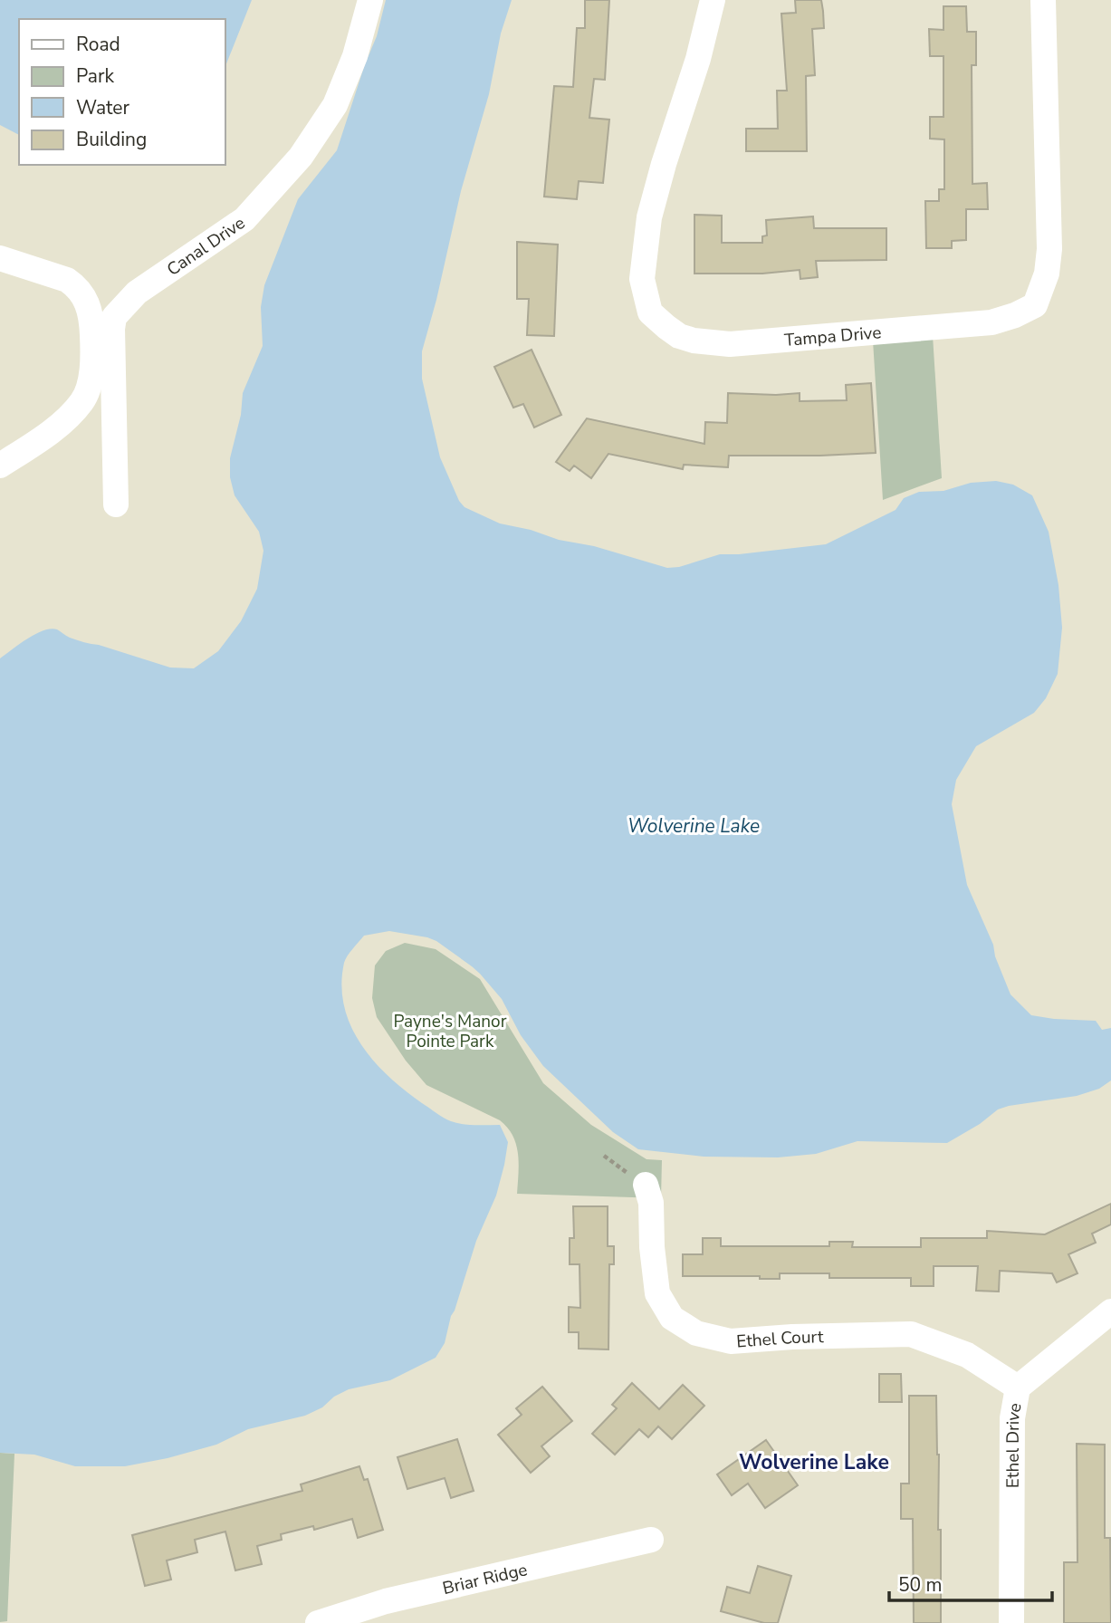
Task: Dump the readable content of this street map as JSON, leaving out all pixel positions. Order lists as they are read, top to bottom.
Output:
{
  "streets": {
    "street": [
      "Canal Drive",
      "Tampa Drive",
      "Ethel Court",
      "Ethel Drive",
      "Briar Ridge"
    ]
  },
  "crossings": [
    ["Ethel Court", "Ethel Drive"]
  ],
  "districts": ["Wolverine Lake"],
  "water": ["Wolverine Lake"],
  "parks": ["Payne's Manor Pointe Park"],
  "legend": [
    "Road",
    "Park",
    "Water",
    "Building"
  ],
  "scale_bar": "50 m"
}
